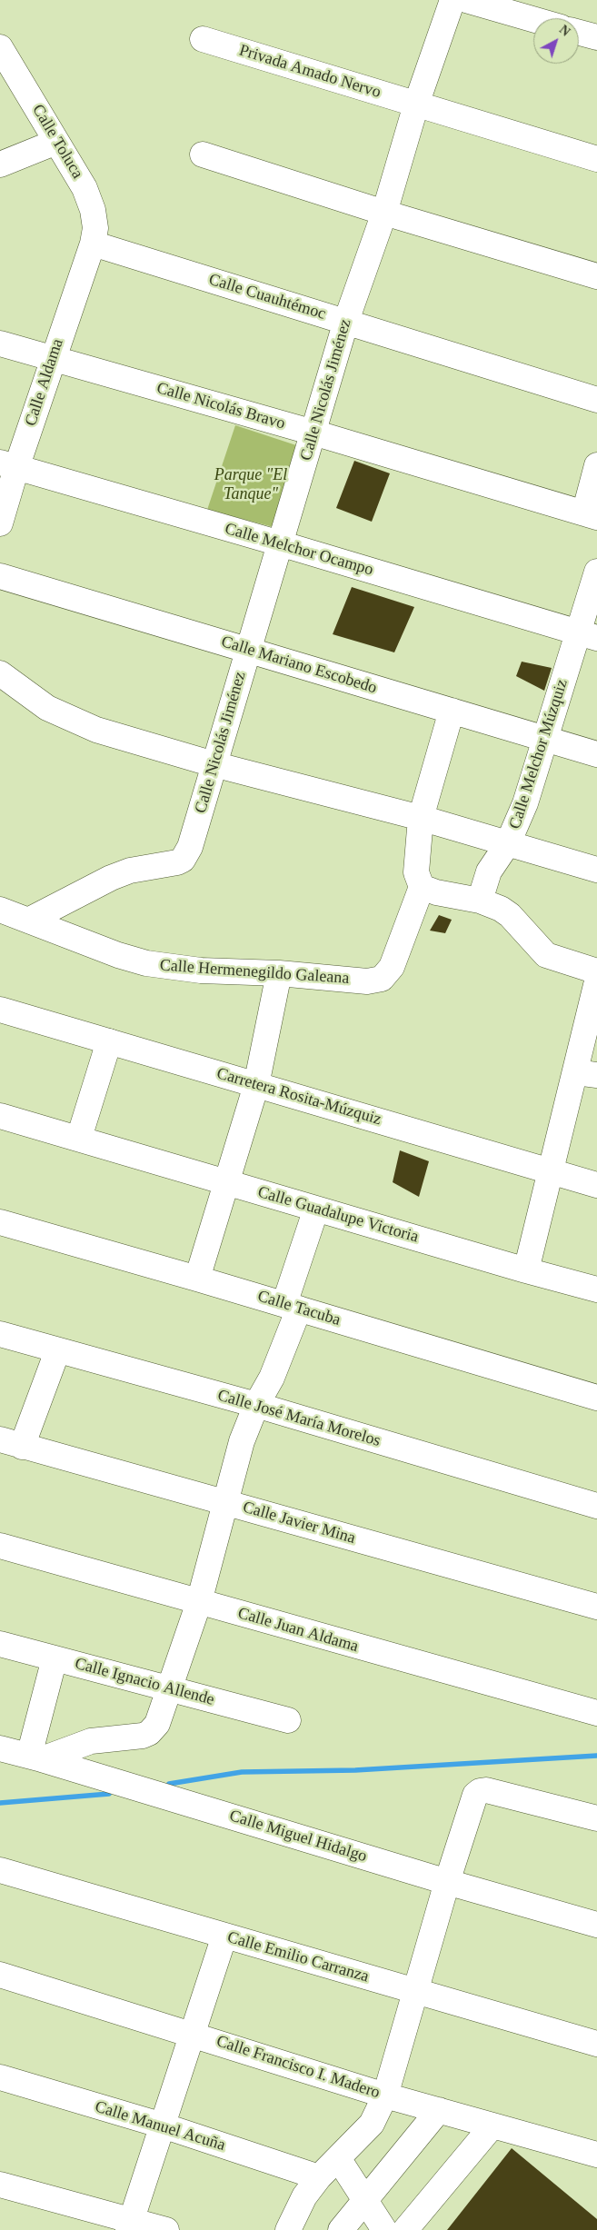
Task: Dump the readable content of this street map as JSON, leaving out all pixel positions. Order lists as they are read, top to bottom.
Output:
{
  "streets": {
    "street": [
      "Privada Amado Nervo",
      "Calle Toluca",
      "Calle Cuauhtémoc",
      "Calle Aldama",
      "Calle Nicolás Jiménez",
      "Calle Nicolás Bravo",
      "Calle Melchor Ocampo",
      "Calle Mariano Escobedo",
      "Calle Melchor Múzquiz",
      "Calle Hermenegildo Galeana",
      "Carretera Rosita-Múzquiz",
      "Calle Guadalupe Victoria",
      "Calle Tacuba",
      "Calle José María Morelos",
      "Calle Javier Mina",
      "Calle Juan Aldama",
      "Calle Ignacio Allende",
      "Calle Miguel Hidalgo",
      "Calle Emilio Carranza",
      "Calle Francisco I. Madero",
      "Calle Manuel Acuña"
    ]
  },
  "crossings": [
    ["Privada Amado Nervo", "Calle Nicolás Jiménez"],
    ["Calle Toluca", "Calle Cuauhtémoc"],
    ["Calle Toluca", "Calle Aldama"],
    ["Calle Cuauhtémoc", "Calle Aldama"],
    ["Calle Cuauhtémoc", "Calle Nicolás Jiménez"],
    ["Calle Aldama", "Calle Nicolás Bravo"],
    ["Calle Aldama", "Calle Melchor Ocampo"],
    ["Calle Nicolás Jiménez", "Calle Nicolás Bravo"],
    ["Calle Nicolás Jiménez", "Calle Melchor Ocampo"],
    ["Calle Nicolás Jiménez", "Calle Mariano Escobedo"],
    ["Calle Nicolás Jiménez", "Calle Hermenegildo Galeana"],
    ["Calle Melchor Ocampo", "Calle Melchor Múzquiz"],
    ["Calle Mariano Escobedo", "Calle Melchor Múzquiz"]
  ],
  "parks": ["Parque \"El Tanque\""],
  "north": "top right"
}
